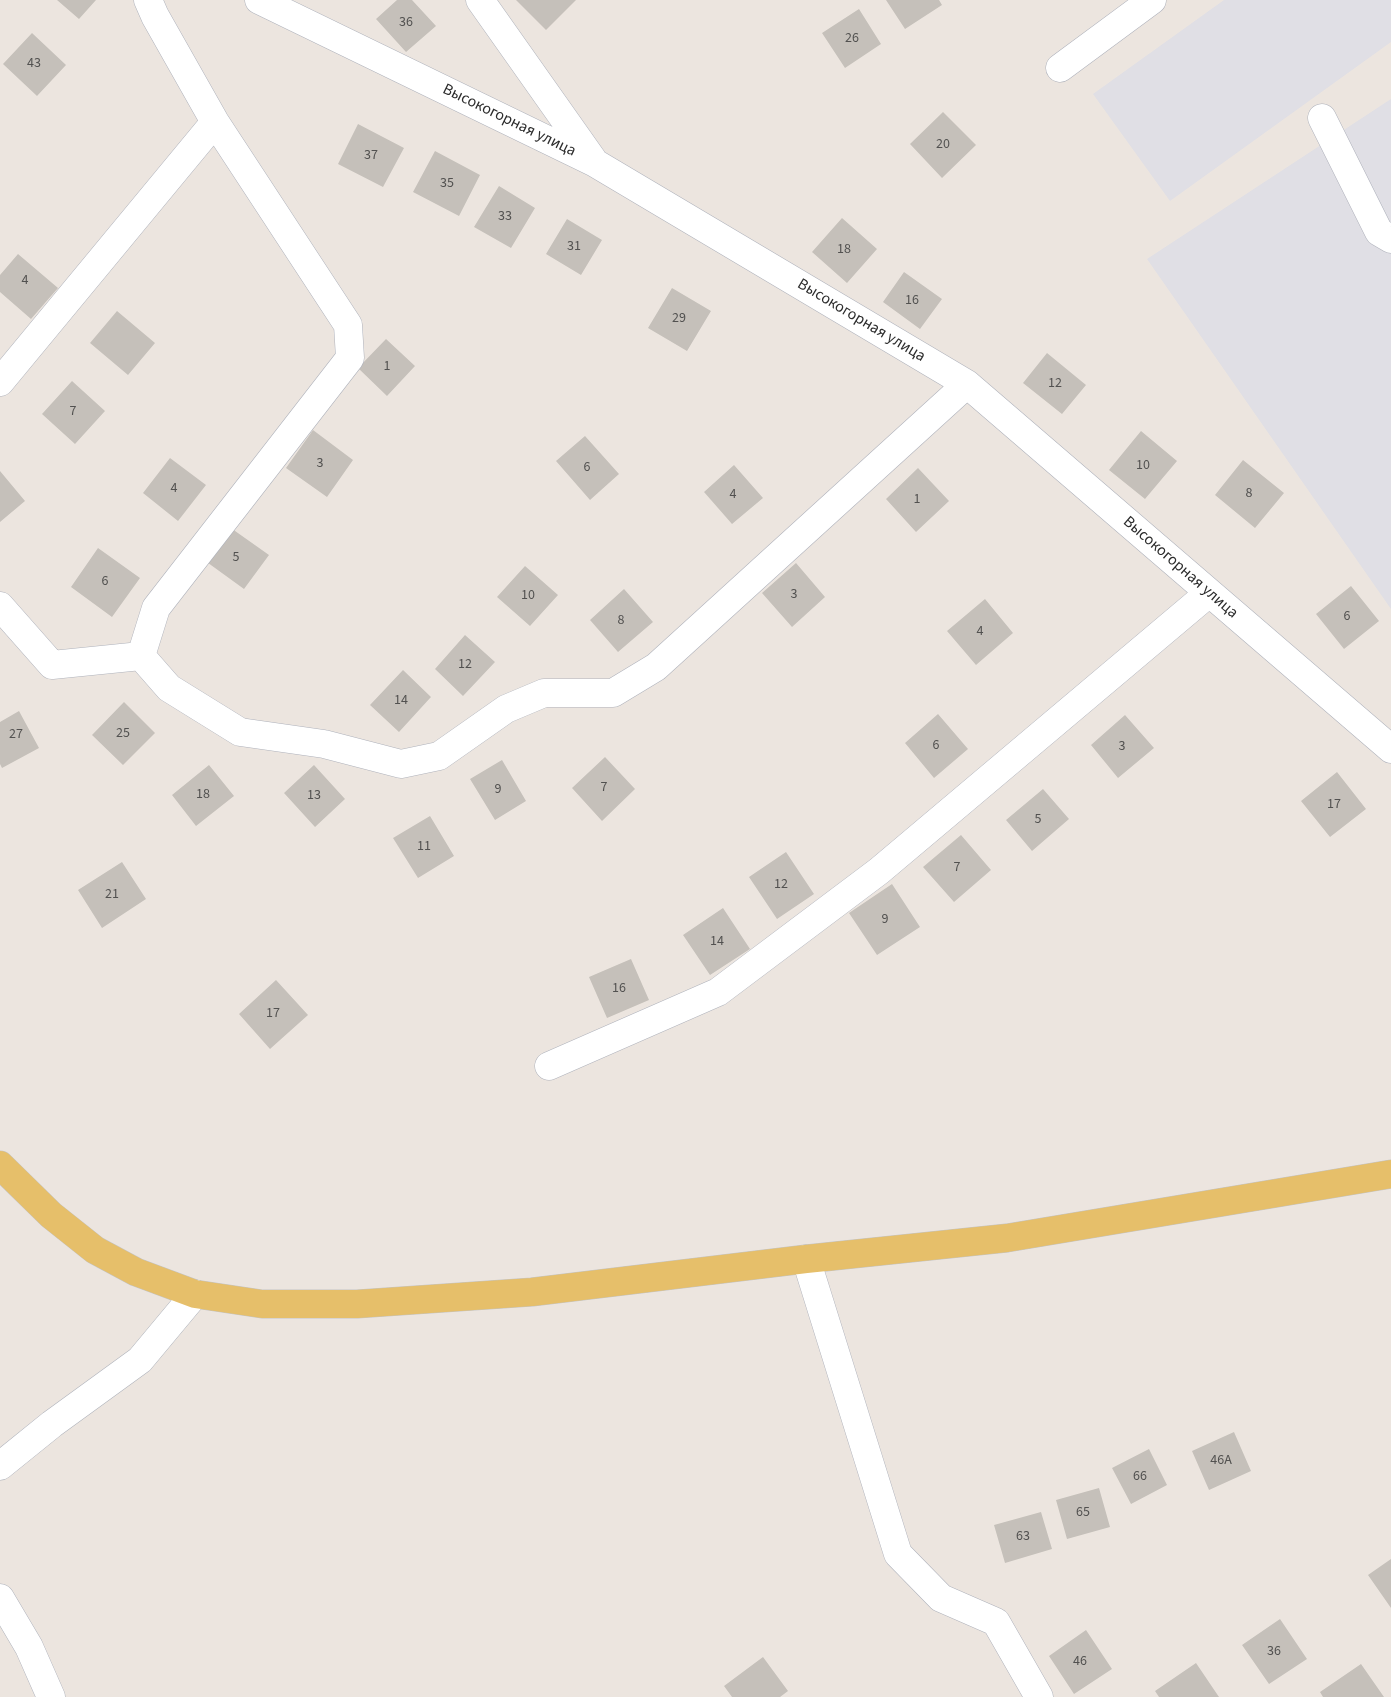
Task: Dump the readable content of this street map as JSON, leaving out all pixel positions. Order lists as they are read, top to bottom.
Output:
{
  "streets": {
    "street": ["Высокогорная улица"]
  },
  "house_numbers": [
    "36",
    "26",
    "43",
    "20",
    "37",
    "35",
    "33",
    "31",
    "18",
    "4",
    "16",
    "29",
    "1",
    "12",
    "7",
    "3",
    "10",
    "6",
    "4",
    "8",
    "4",
    "1",
    "5",
    "6",
    "3",
    "10",
    "6",
    "8",
    "4",
    "12",
    "14",
    "25",
    "27",
    "6",
    "3",
    "7",
    "9",
    "18",
    "13",
    "17",
    "5",
    "11",
    "7",
    "12",
    "21",
    "9",
    "14",
    "16",
    "17",
    "46А",
    "66",
    "65",
    "63",
    "36",
    "46"
  ]
}
